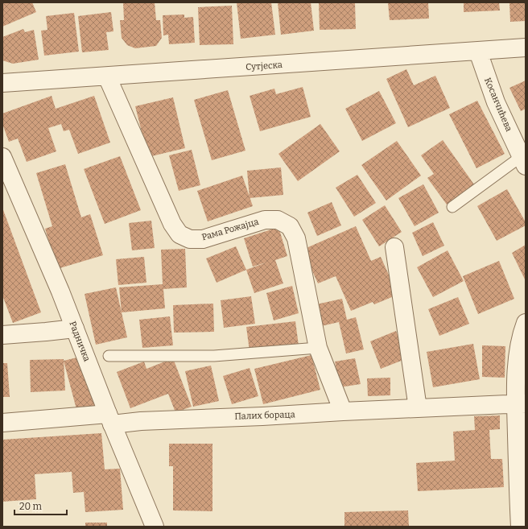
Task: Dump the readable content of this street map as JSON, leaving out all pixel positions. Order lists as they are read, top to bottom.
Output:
{
  "streets": {
    "street": [
      "Сутјеска",
      "Косанчићева",
      "Рама Рожајца",
      "Радничка",
      "Палих бораца"
    ]
  },
  "crossings": [
    ["Сутјеска", "Косанчићева"],
    ["Сутјеска", "Рама Рожајца"],
    ["Рама Рожајца", "Палих бораца"],
    ["Радничка", "Палих бораца"]
  ],
  "scale_bar": "20 m"
}
